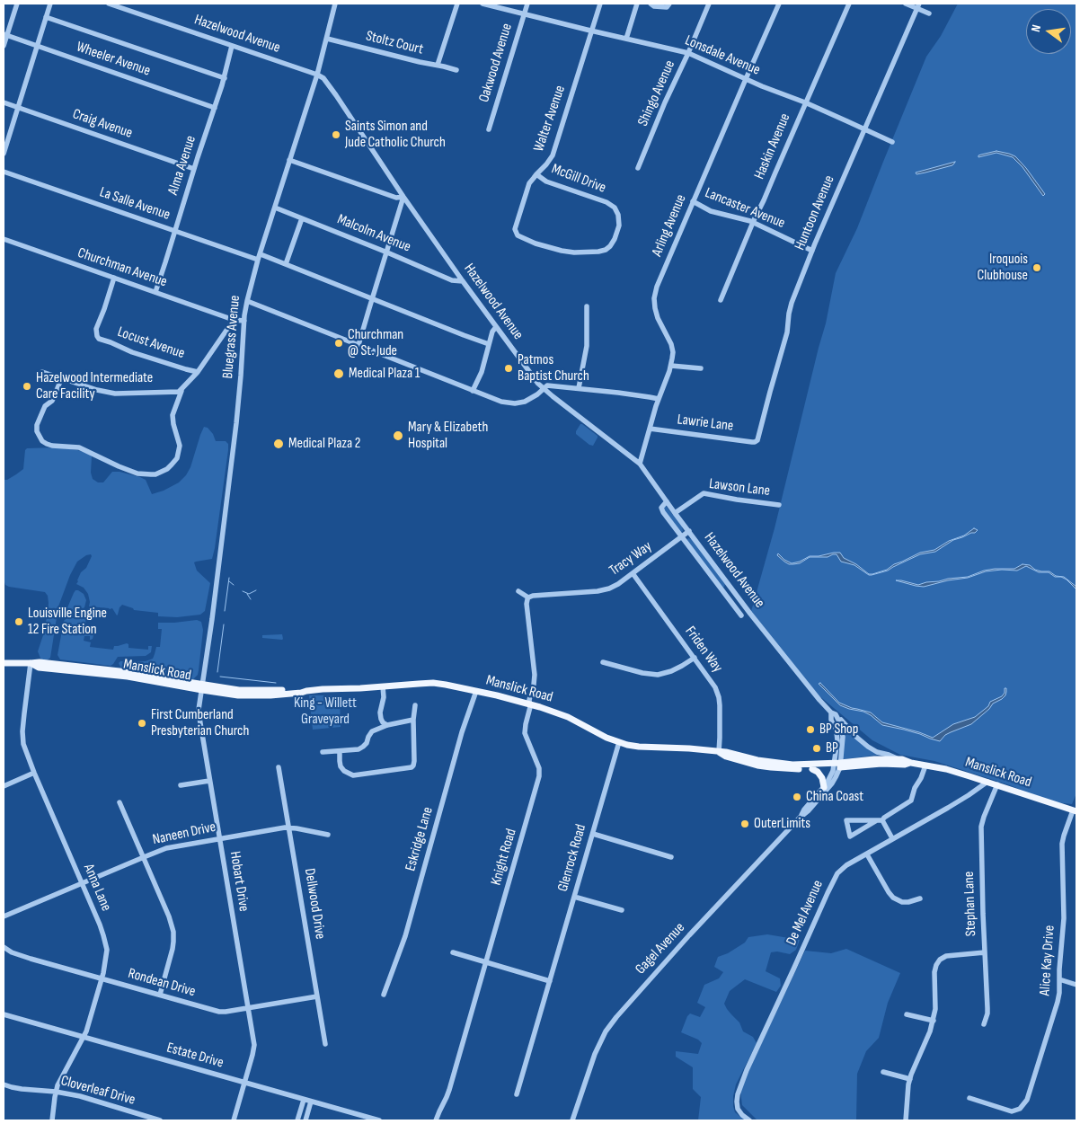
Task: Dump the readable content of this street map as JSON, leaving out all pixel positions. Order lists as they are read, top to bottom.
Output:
{
  "streets": {
    "main road": ["Manslick Road"],
    "street": [
      "Hazelwood Avenue",
      "Stoltz Court",
      "Lonsdale Avenue",
      "Wheeler Avenue",
      "Oakwood Avenue",
      "Shingo Avenue",
      "Walter Avenue",
      "Craig Avenue",
      "Haskin Avenue",
      "Alma Avenue",
      "McGill Drive",
      "La Salle Avenue",
      "Lancaster Avenue",
      "Huntoon Avenue",
      "Arling Avenue",
      "Malcolm Avenue",
      "Churchman Avenue",
      "Bluegrass Avenue",
      "Locust Avenue",
      "Lawrie Lane",
      "Lawson Lane",
      "Tracy Way",
      "Friden Way",
      "Naneen Drive",
      "Eskridge Lane",
      "Knight Road",
      "Glenrock Road",
      "Hobart Drive",
      "Anna Lane",
      "Dellwood Drive",
      "Stephan Lane",
      "De Mel Avenue",
      "Gagel Avenue",
      "Alice Kay Drive",
      "Rondean Drive",
      "Estate Drive",
      "Cloverleaf Drive"
    ]
  },
  "crossings": [
    ["Hazelwood Avenue", "Alma Avenue"],
    ["Hazelwood Avenue", "Arling Avenue"],
    ["Hazelwood Avenue", "Malcolm Avenue"],
    ["Hazelwood Avenue", "Bluegrass Avenue"],
    ["Hazelwood Avenue", "Lawson Lane"],
    ["Hazelwood Avenue", "Tracy Way"],
    ["Hazelwood Avenue", "Manslick Road"],
    ["Hazelwood Avenue", "Gagel Avenue"],
    ["Stoltz Court", "Bluegrass Avenue"],
    ["Lonsdale Avenue", "Oakwood Avenue"],
    ["Lonsdale Avenue", "Shingo Avenue"],
    ["Lonsdale Avenue", "Walter Avenue"],
    ["Lonsdale Avenue", "Haskin Avenue"],
    ["Lonsdale Avenue", "Huntoon Avenue"],
    ["Lonsdale Avenue", "Arling Avenue"],
    ["Wheeler Avenue", "Alma Avenue"],
    ["Walter Avenue", "McGill Drive"],
    ["Craig Avenue", "Alma Avenue"],
    ["Haskin Avenue", "Lancaster Avenue"],
    ["Alma Avenue", "La Salle Avenue"],
    ["Alma Avenue", "Churchman Avenue"],
    ["La Salle Avenue", "Bluegrass Avenue"],
    ["Lancaster Avenue", "Huntoon Avenue"],
    ["Lancaster Avenue", "Arling Avenue"],
    ["Huntoon Avenue", "Lawrie Lane"],
    ["Arling Avenue", "Lawrie Lane"],
    ["Malcolm Avenue", "Bluegrass Avenue"],
    ["Churchman Avenue", "Bluegrass Avenue"],
    ["Churchman Avenue", "Locust Avenue"],
    ["Bluegrass Avenue", "Manslick Road"],
    ["Bluegrass Avenue", "Hobart Drive"],
    ["Tracy Way", "Friden Way"],
    ["Tracy Way", "Knight Road"],
    ["Friden Way", "Manslick Road"],
    ["Manslick Road", "Eskridge Lane"],
    ["Manslick Road", "Knight Road"],
    ["Manslick Road", "Glenrock Road"],
    ["Manslick Road", "Hobart Drive"],
    ["Manslick Road", "Anna Lane"],
    ["Manslick Road", "Stephan Lane"],
    ["Manslick Road", "De Mel Avenue"],
    ["Manslick Road", "Gagel Avenue"],
    ["Manslick Road", "Alice Kay Drive"],
    ["Naneen Drive", "Hobart Drive"],
    ["Naneen Drive", "Anna Lane"],
    ["Naneen Drive", "Dellwood Drive"],
    ["Hobart Drive", "Rondean Drive"],
    ["Hobart Drive", "Estate Drive"],
    ["Anna Lane", "Rondean Drive"],
    ["Anna Lane", "Estate Drive"],
    ["Anna Lane", "Cloverleaf Drive"],
    ["Dellwood Drive", "Rondean Drive"]
  ],
  "parks": ["King - Willett Graveyard"],
  "places": [
    "Saints Simon and Jude Catholic Church",
    "Iroquois Clubhouse",
    "Churchman @ St. Jude",
    "Patmos Baptist Church",
    "Medical Plaza 1",
    "Hazelwood Intermediate Care Facility",
    "Mary & Elizabeth Hospital",
    "Medical Plaza 2",
    "Louisville Engine 12 Fire Station",
    "First Cumberland Presbyterian Church",
    "BP Shop",
    "BP",
    "China Coast",
    "OuterLimits"
  ],
  "north": "left"
}
